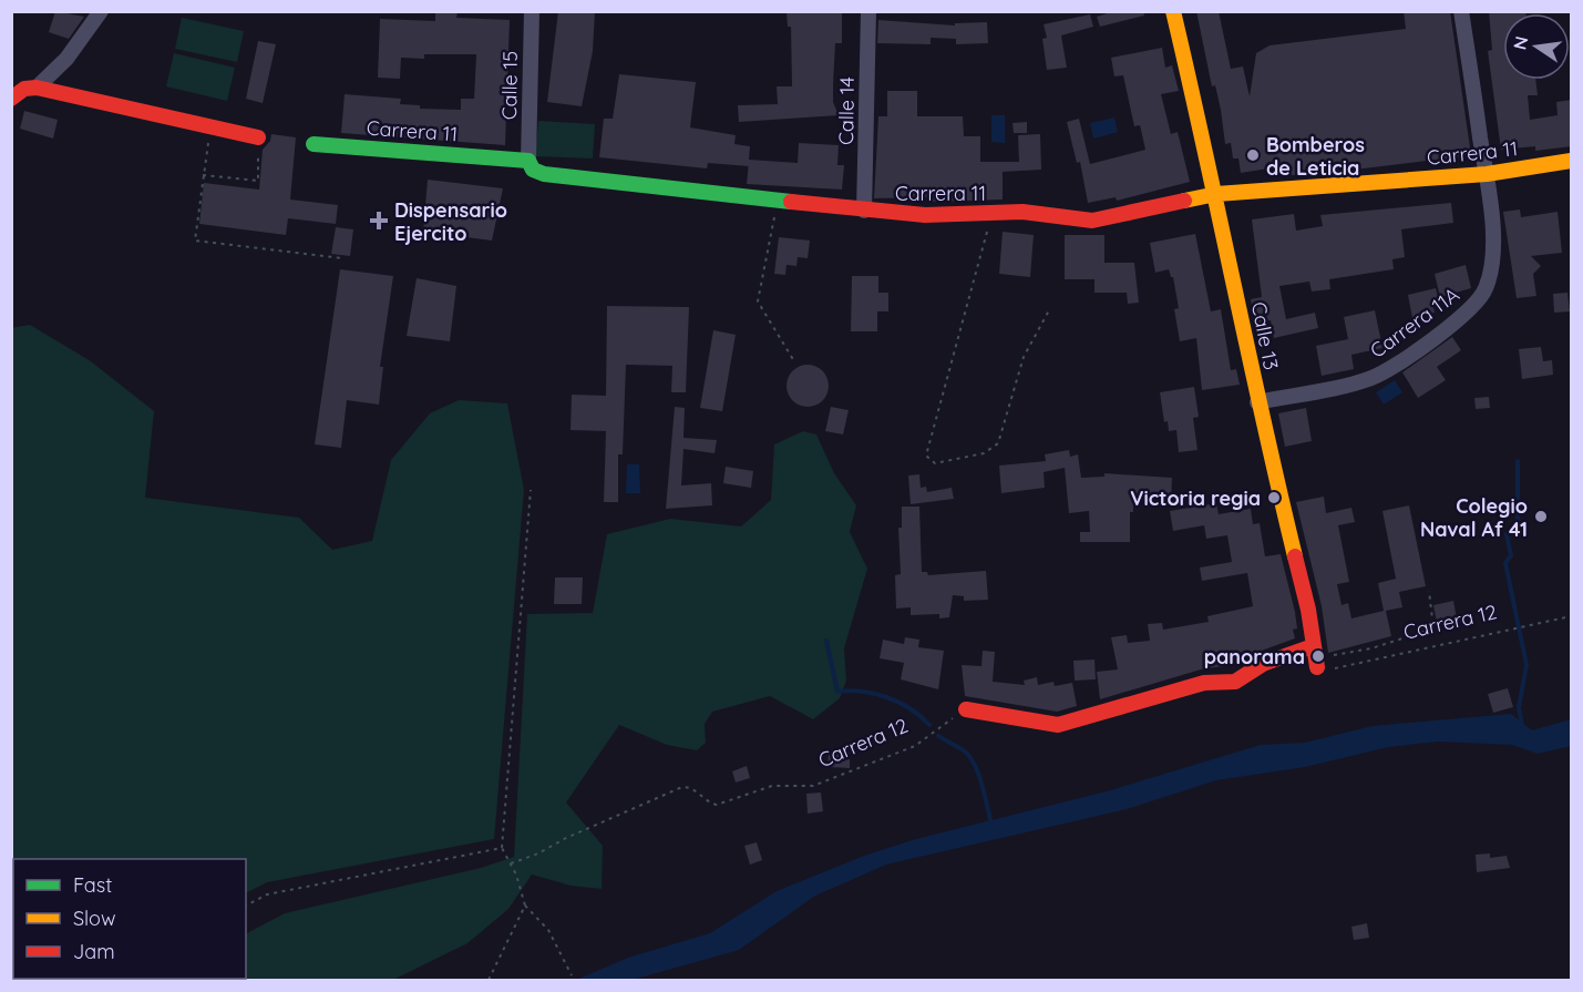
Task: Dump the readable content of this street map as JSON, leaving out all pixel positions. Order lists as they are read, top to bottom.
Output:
{
  "streets": {
    "street": [
      "Calle 15",
      "Calle 14",
      "Carrera 11",
      "Carrera 11A",
      "Calle 13"
    ],
    "path": ["Carrera 12"]
  },
  "crossings": [
    ["Calle 15", "Carrera 11"],
    ["Calle 14", "Carrera 11"],
    ["Carrera 11", "Carrera 11A"],
    ["Carrera 11", "Calle 13"],
    ["Carrera 11A", "Calle 13"]
  ],
  "places": {
    "other": [
      "Bomberos de Leticia",
      "Victoria regia",
      "Colegio Naval Af 41",
      "panorama"
    ],
    "health": ["Dispensario Ejercito"]
  },
  "legend": ["Fast", "Slow", "Jam"],
  "north": "left"
}
